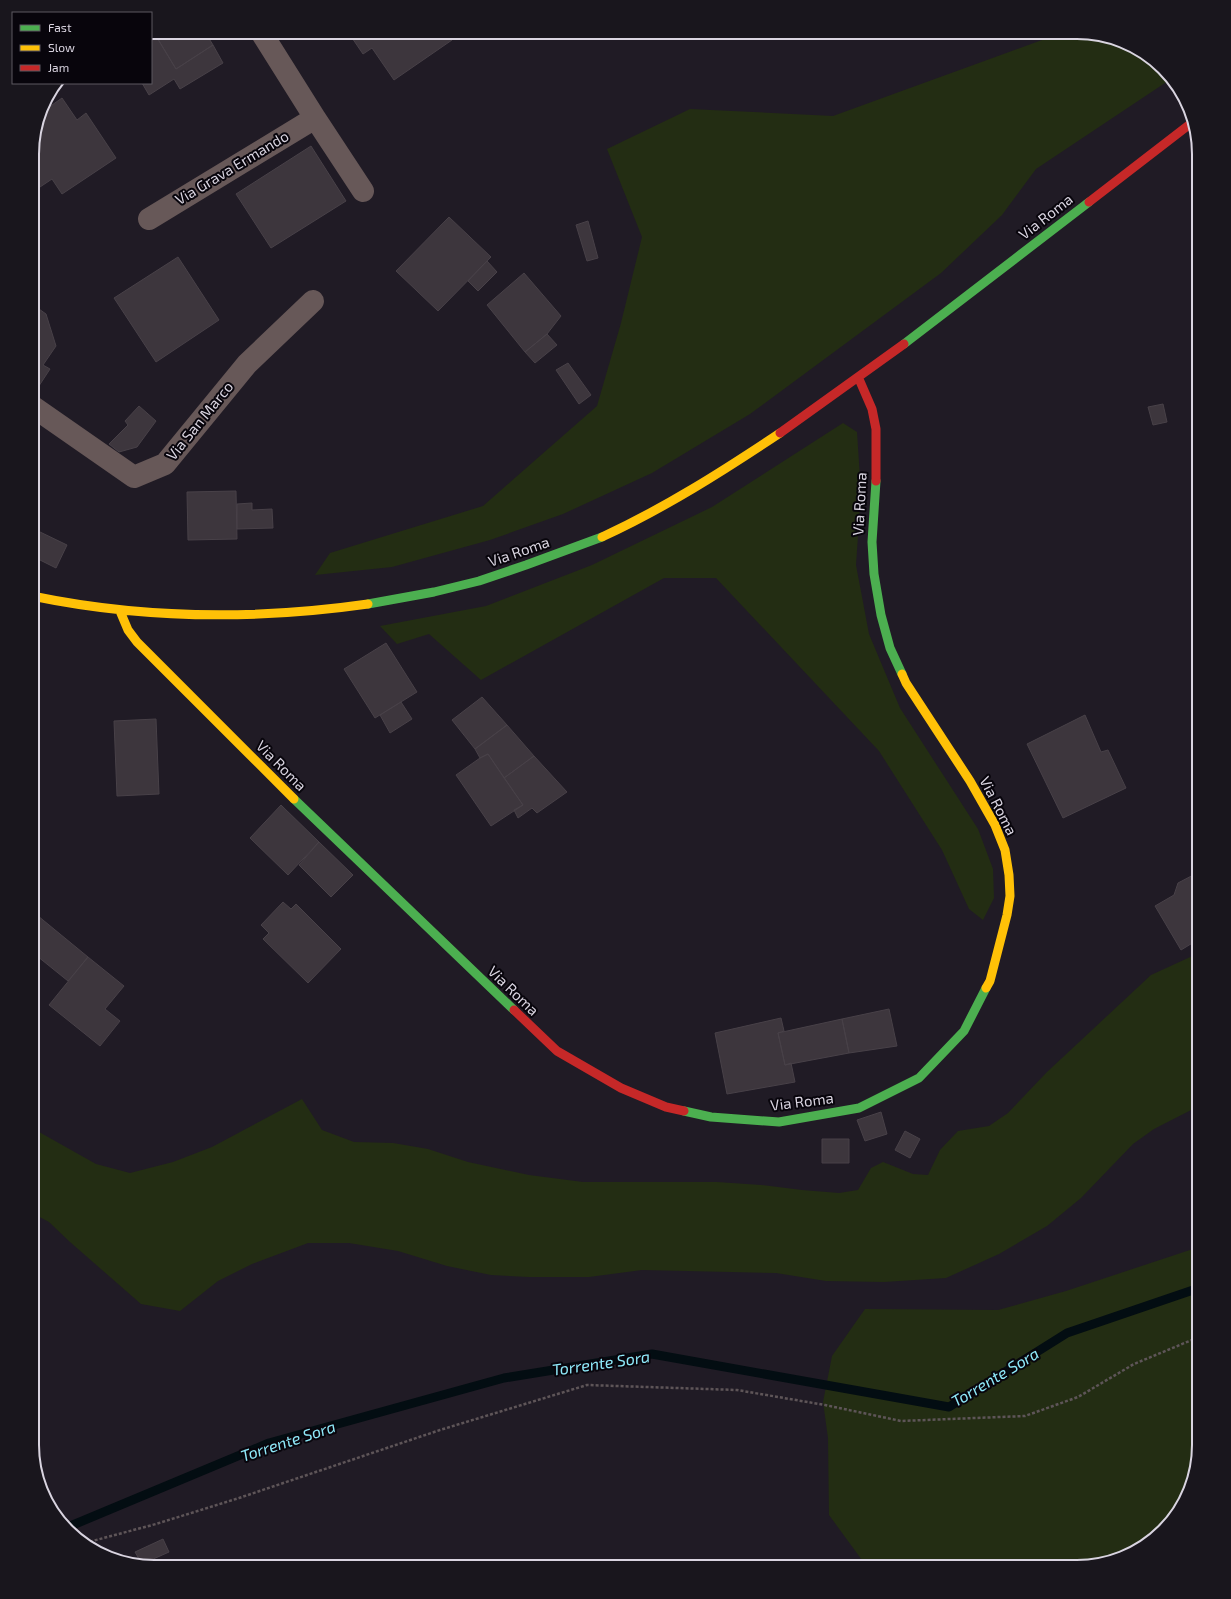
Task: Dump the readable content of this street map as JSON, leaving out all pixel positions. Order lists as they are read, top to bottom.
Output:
{
  "streets": {
    "street": ["Via Grava Ermando", "Via Roma", "Via San Marco"]
  },
  "water": ["Torrente Sora"],
  "legend": ["Fast", "Slow", "Jam"]
}
